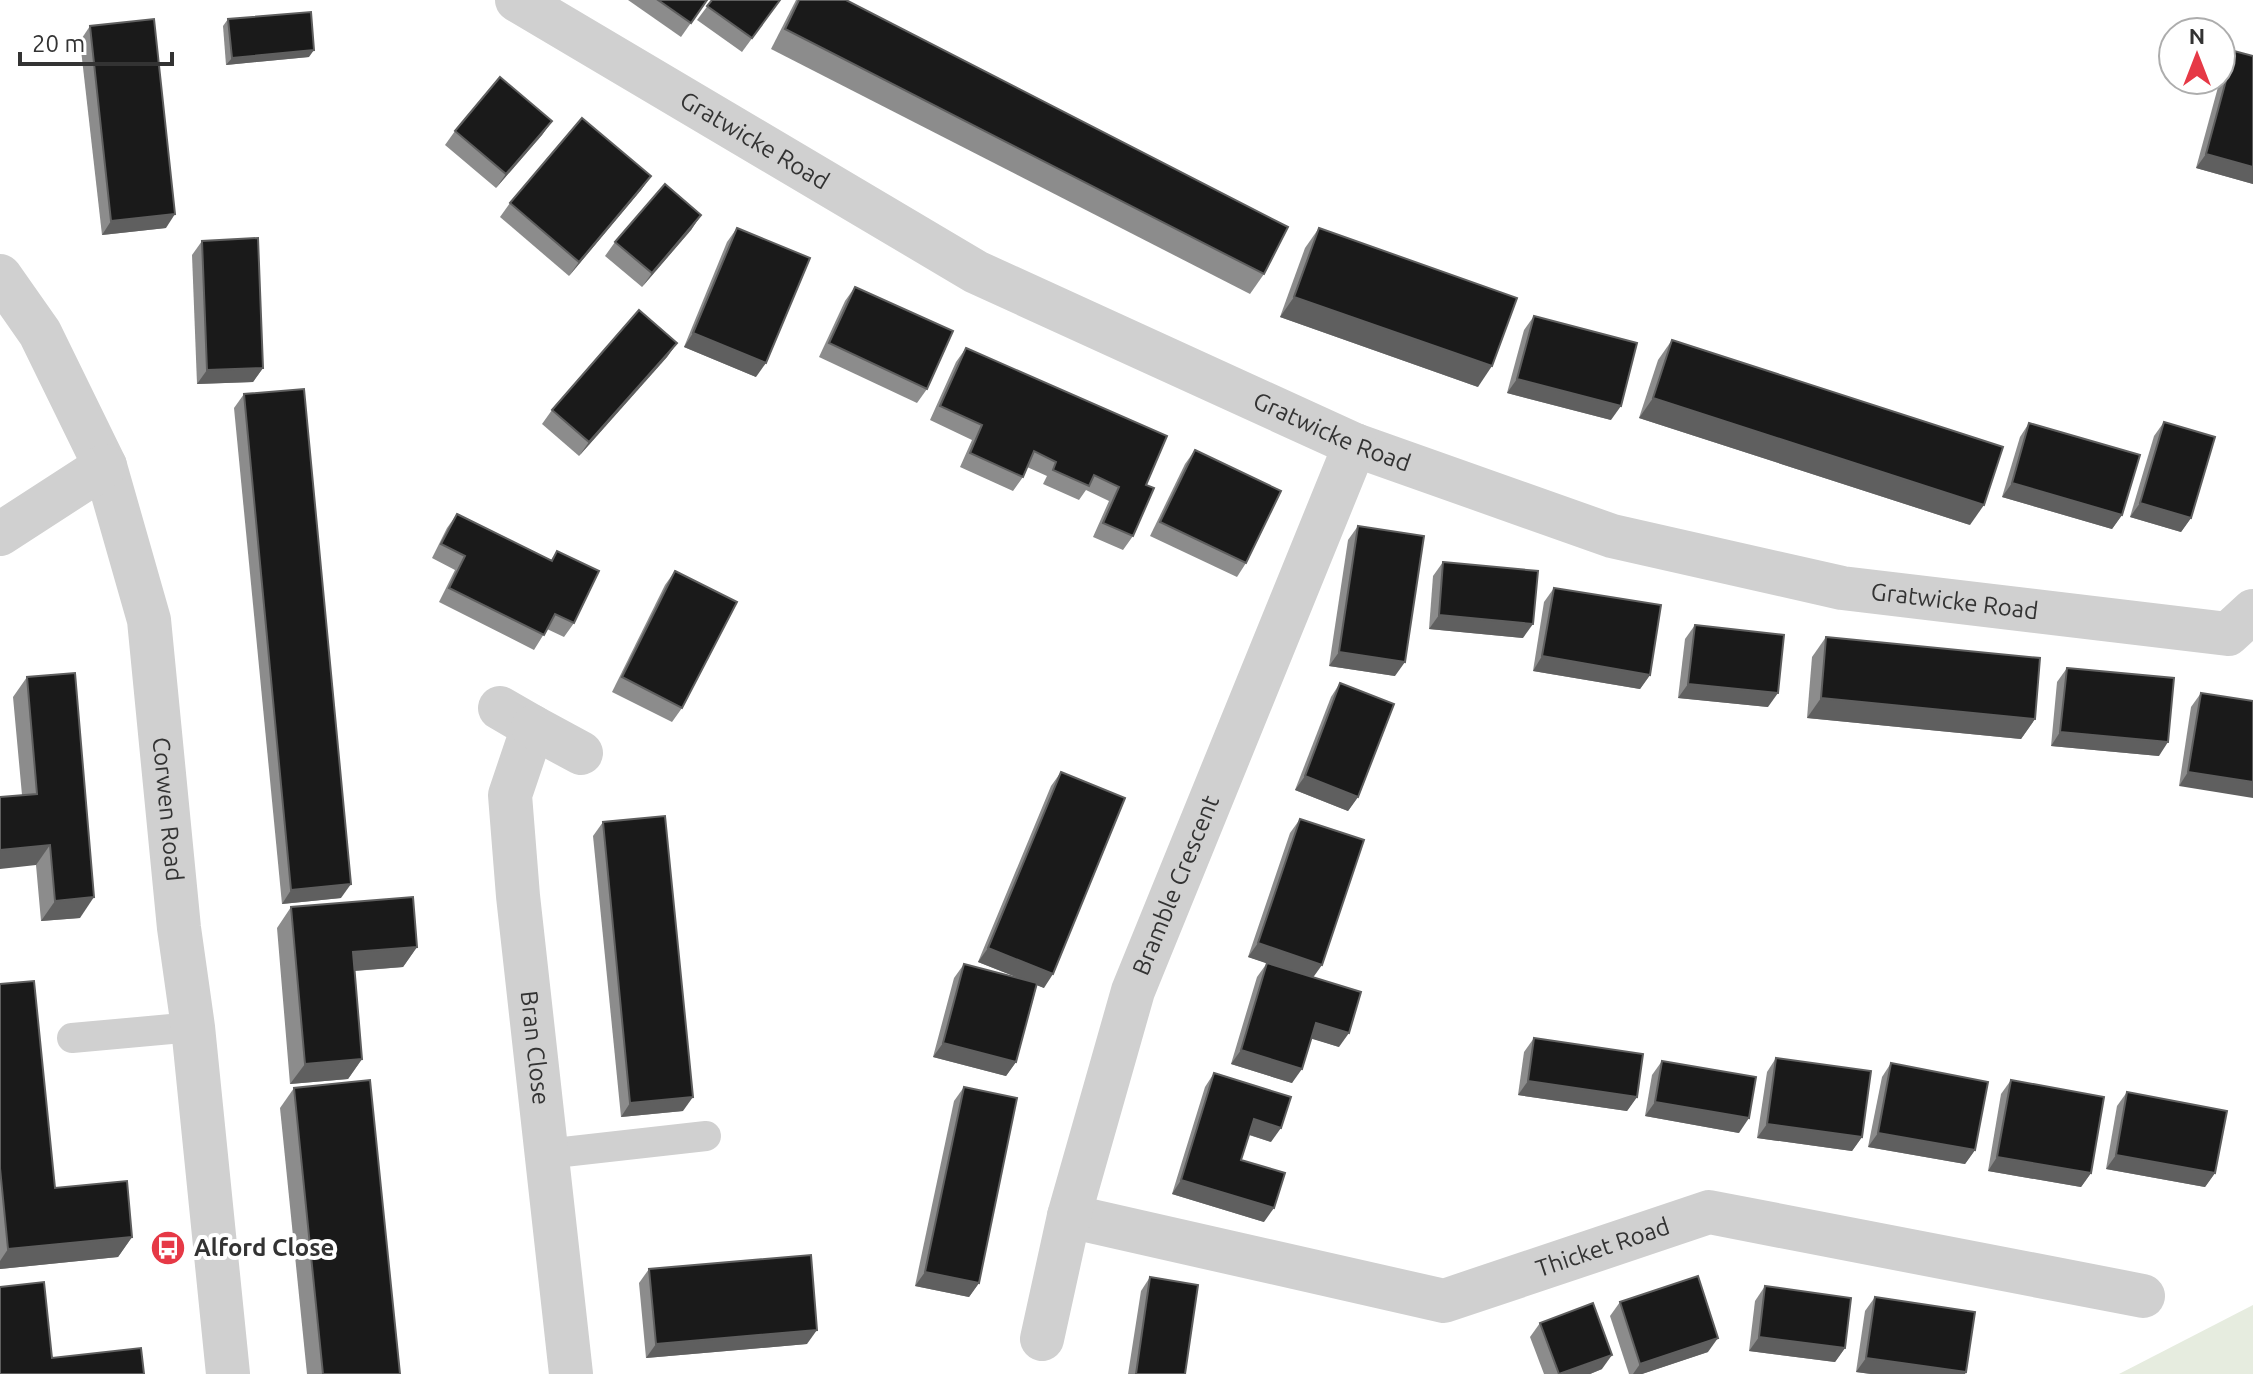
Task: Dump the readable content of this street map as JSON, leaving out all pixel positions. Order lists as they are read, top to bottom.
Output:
{
  "streets": {
    "street": [
      "Gratwicke Road",
      "Corwen Road",
      "Bramble Crescent",
      "Bran Close",
      "Thicket Road"
    ]
  },
  "crossings": [
    ["Gratwicke Road", "Bramble Crescent"],
    ["Bramble Crescent", "Thicket Road"]
  ],
  "places": {
    "bus stop": ["Alford Close"]
  },
  "scale_bar": "20 m",
  "north": "top"
}
